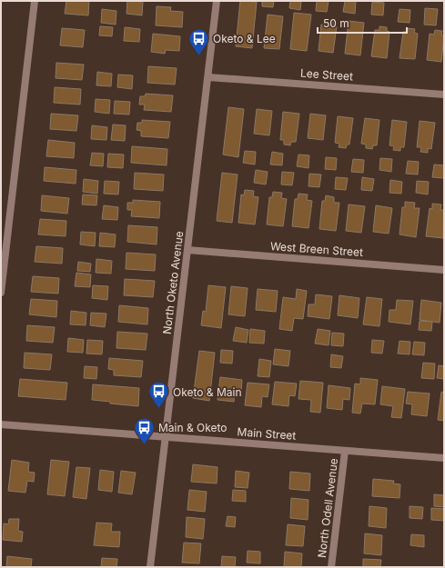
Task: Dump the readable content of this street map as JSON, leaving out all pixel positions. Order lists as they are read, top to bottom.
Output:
{
  "streets": {
    "street": [
      "Lee Street",
      "West Breen Street",
      "North Oketo Avenue",
      "Main Street",
      "North Odell Avenue"
    ]
  },
  "crossings": [
    ["Lee Street", "North Oketo Avenue"],
    ["West Breen Street", "North Oketo Avenue"],
    ["North Oketo Avenue", "Main Street"],
    ["Main Street", "North Odell Avenue"]
  ],
  "places": {
    "bus stop": ["Oketo & Lee", "Oketo & Main", "Main & Oketo"]
  },
  "scale_bar": "50 m"
}
